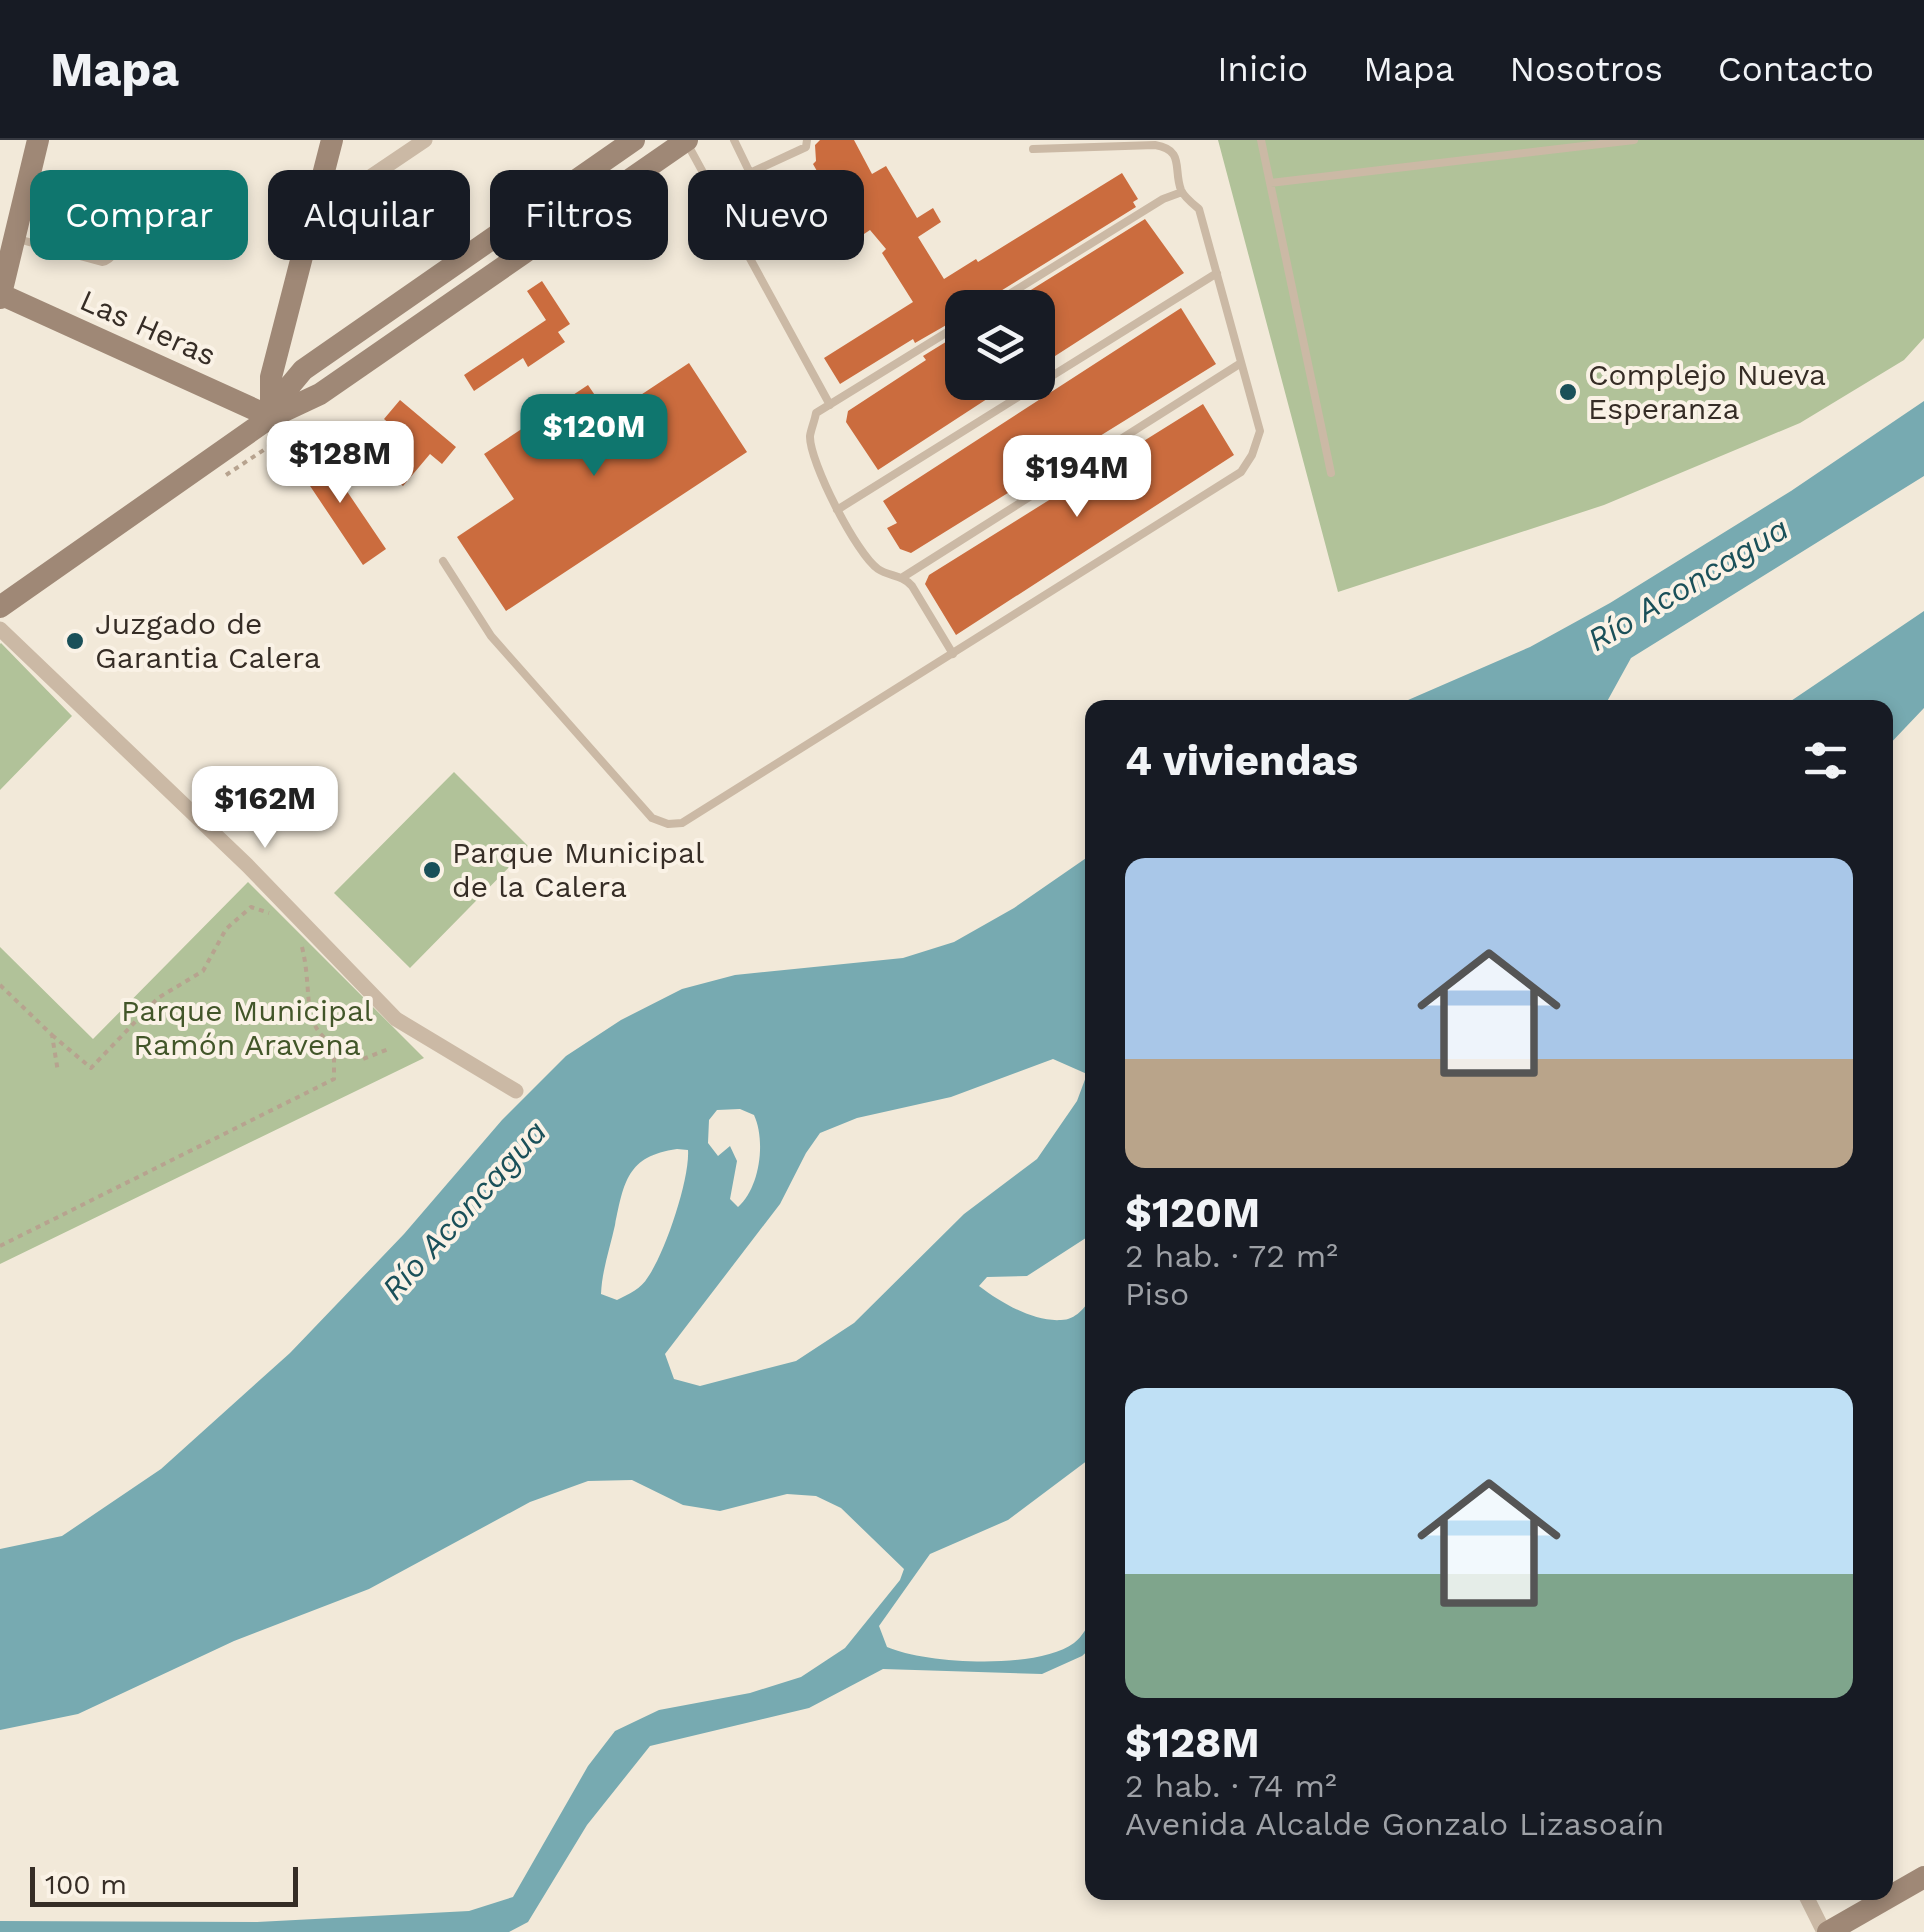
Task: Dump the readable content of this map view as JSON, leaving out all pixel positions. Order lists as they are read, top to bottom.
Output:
{
  "streets": {
    "main road": ["Las Heras"]
  },
  "water": ["Río Aconcagua"],
  "parks": ["Parque Municipal Ramón Aravena"],
  "places": ["Complejo Nueva Esperanza", "Juzgado de Garantia Calera", "Parque Municipal de la Calera"],
  "scale_bar": "100 m",
  "page": {
    "header": "Mapa",
    "nav": [
      "Inicio",
      "Mapa",
      "Nosotros",
      "Contacto"
    ],
    "chip": [
      "Comprar",
      "Alquilar",
      "Filtros",
      "Nuevo"
    ],
    "price": [
      "$120M",
      "$128M",
      "$194M",
      "$162M"
    ],
    "heading": "4 viviendas",
    "list": [
      {
        "name": "$120M",
        "note": "2 hab. · 72 m² · Piso"
      },
      {
        "name": "$128M",
        "note": "2 hab. · 74 m² · Avenida Alcalde Gonzalo Lizasoaín"
      }
    ],
    "scale": "100 m"
  }
}
